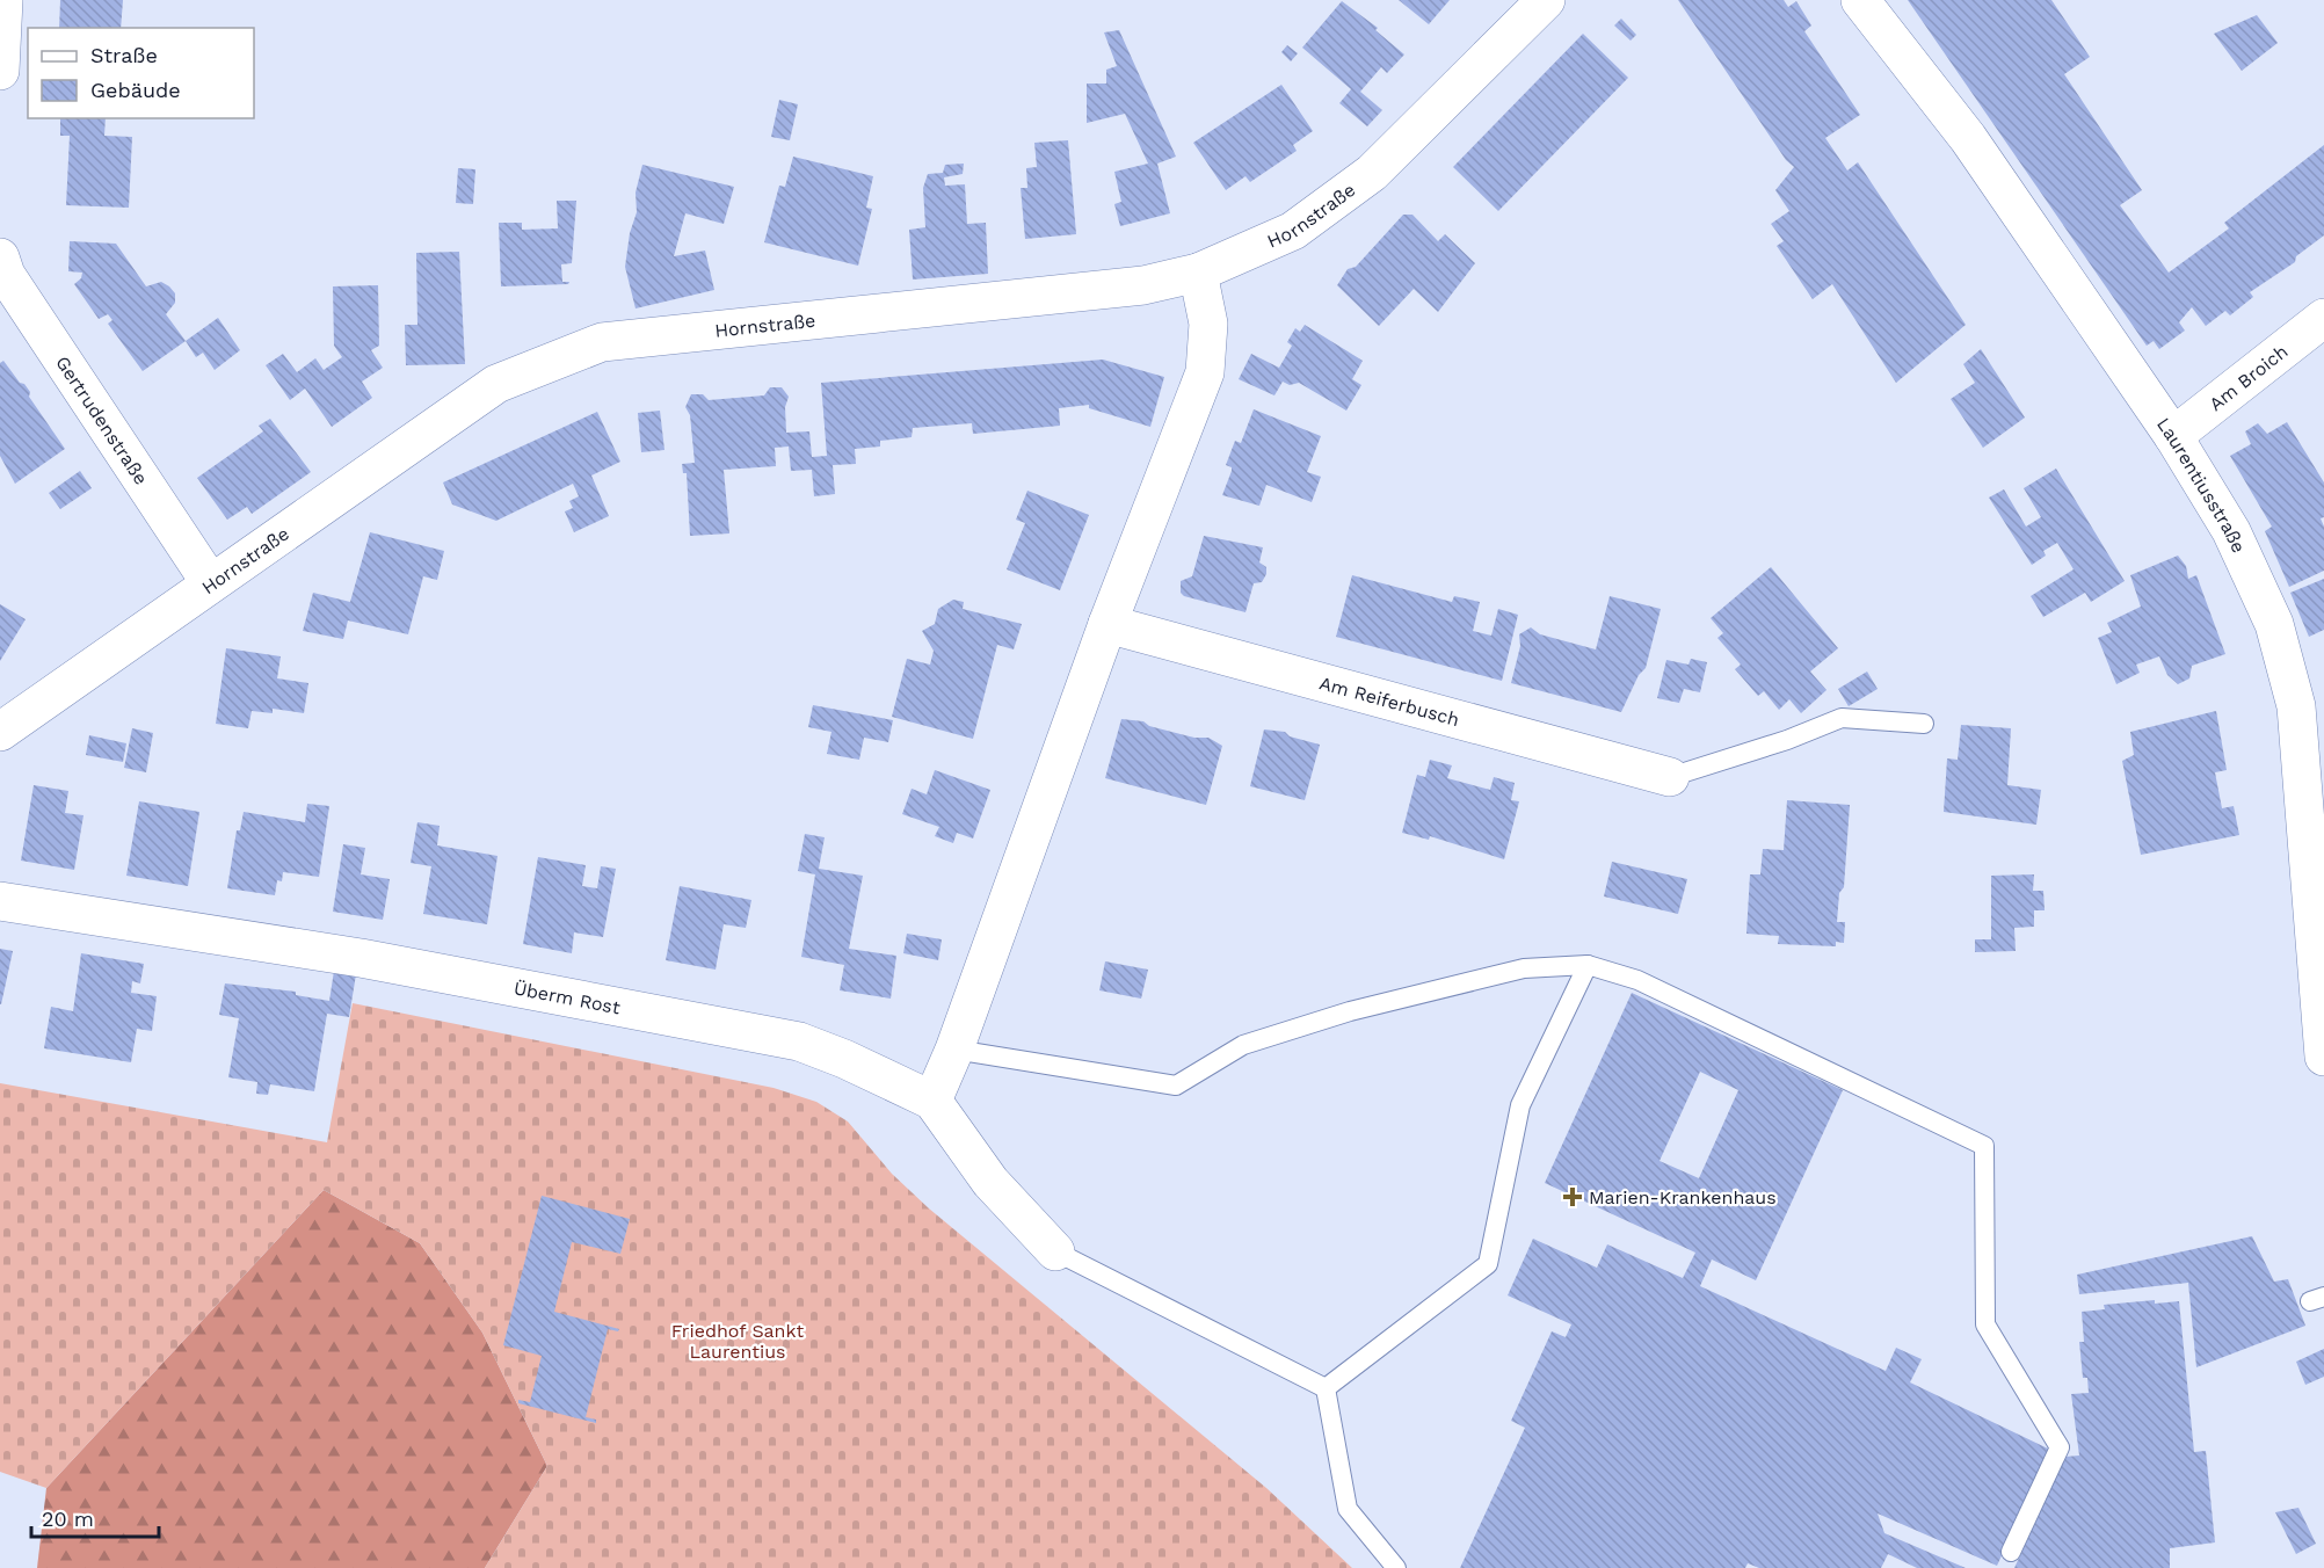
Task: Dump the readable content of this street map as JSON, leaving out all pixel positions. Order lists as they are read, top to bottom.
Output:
{
  "streets": {
    "street": [
      "Hornstraße",
      "Am Broich",
      "Gertrudenstraße",
      "Laurentiusstraße",
      "Am Reiferbusch",
      "Überm Rost"
    ]
  },
  "crossings": [
    ["Hornstraße", "Gertrudenstraße"],
    ["Am Broich", "Laurentiusstraße"]
  ],
  "parks": ["Friedhof Sankt Laurentius"],
  "places": {
    "health": ["Marien-Krankenhaus"]
  },
  "legend": ["Straße", "Gebäude"],
  "scale_bar": "20 m"
}
